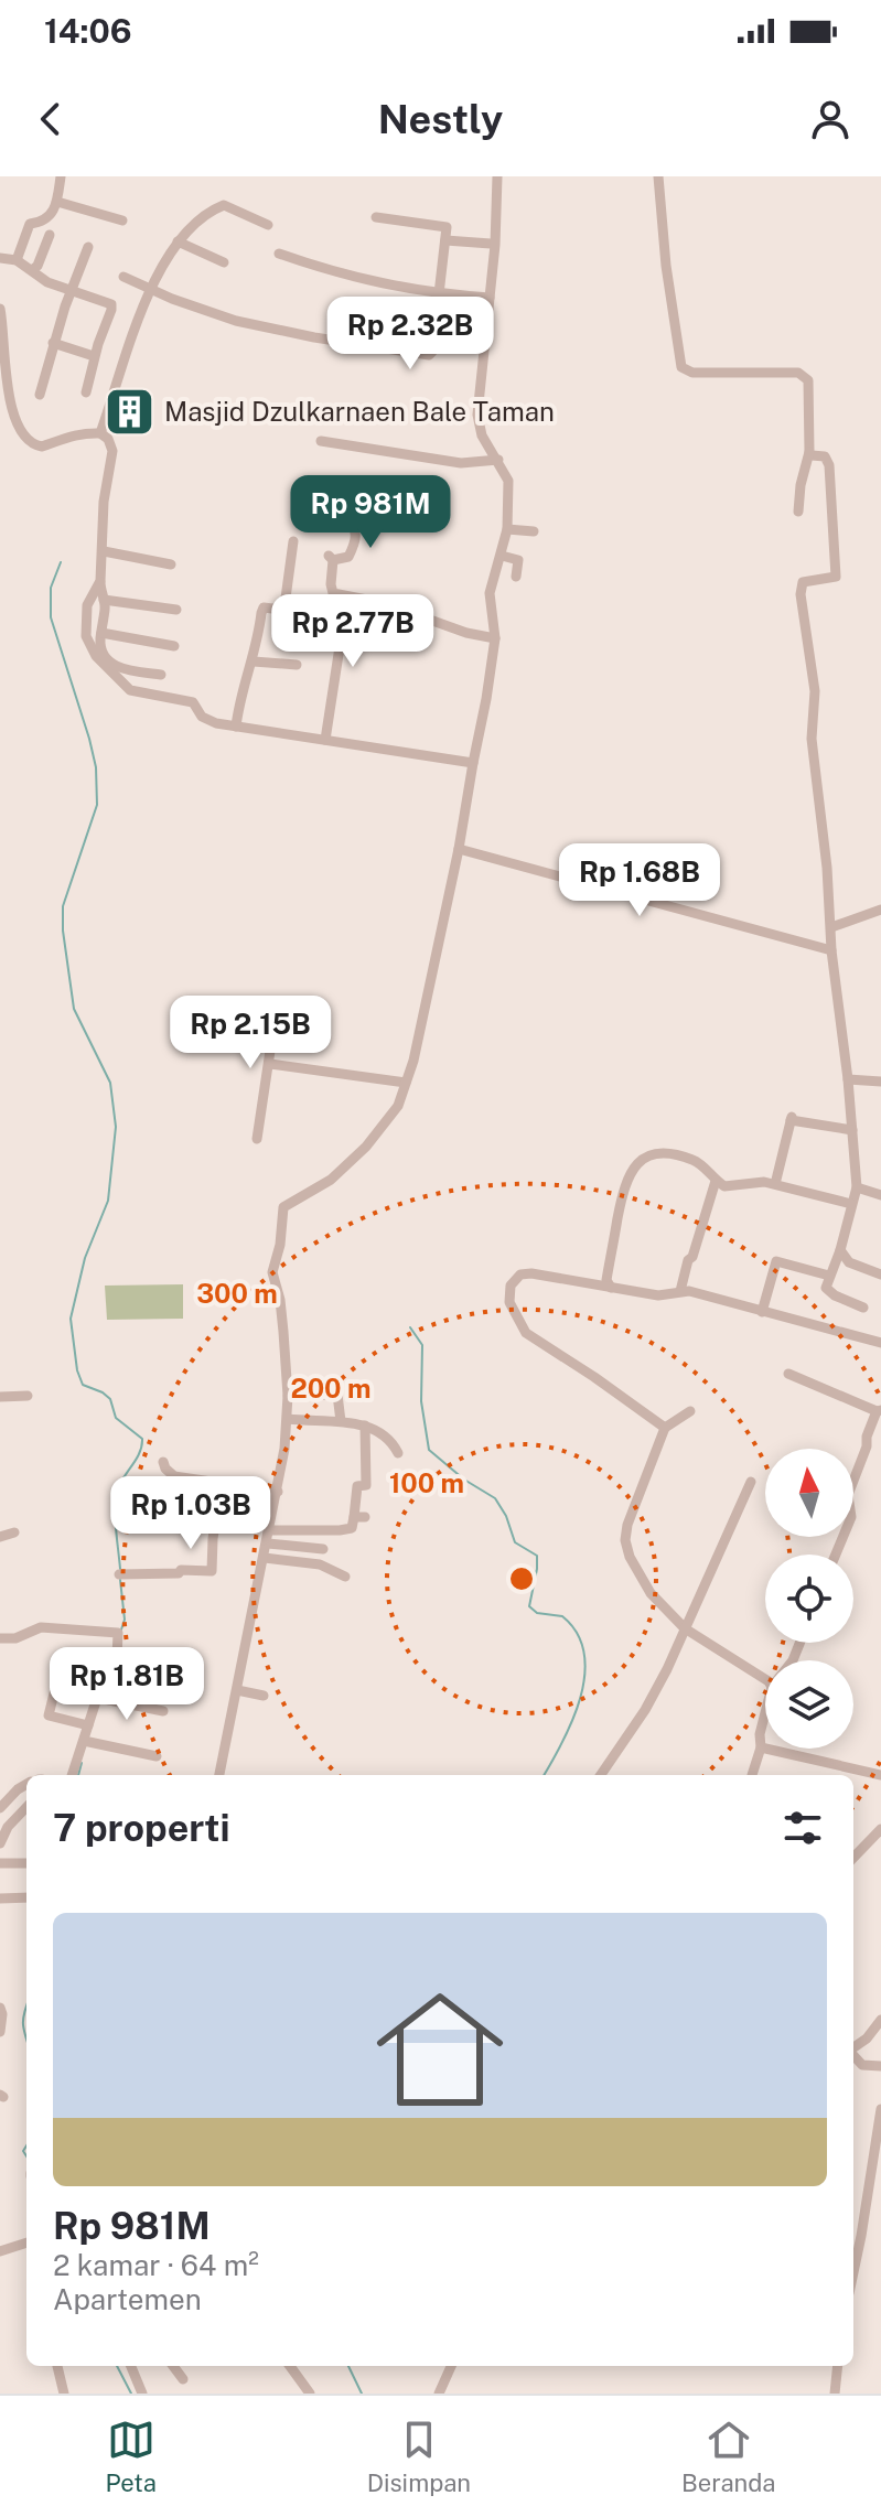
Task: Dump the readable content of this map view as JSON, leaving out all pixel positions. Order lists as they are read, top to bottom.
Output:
{
  "places": {
    "building": ["Masjid Dzulkarnaen Bale Taman"]
  },
  "north": "top",
  "page": {
    "status": "14:06",
    "header": "Nestly",
    "price": [
      "Rp 2.32B",
      "Rp 981M",
      "Rp 2.77B",
      "Rp 1.68B",
      "Rp 2.15B",
      "Rp 1.03B",
      "Rp 1.81B"
    ],
    "heading": "7 properti",
    "list": [
      {
        "name": "Rp 981M",
        "note": "2 kamar · 64 m² · Apartemen"
      }
    ],
    "tabs": ["Peta", "Disimpan", "Beranda"]
  },
  "rings": ["300 m", "200 m", "100 m"]
}
